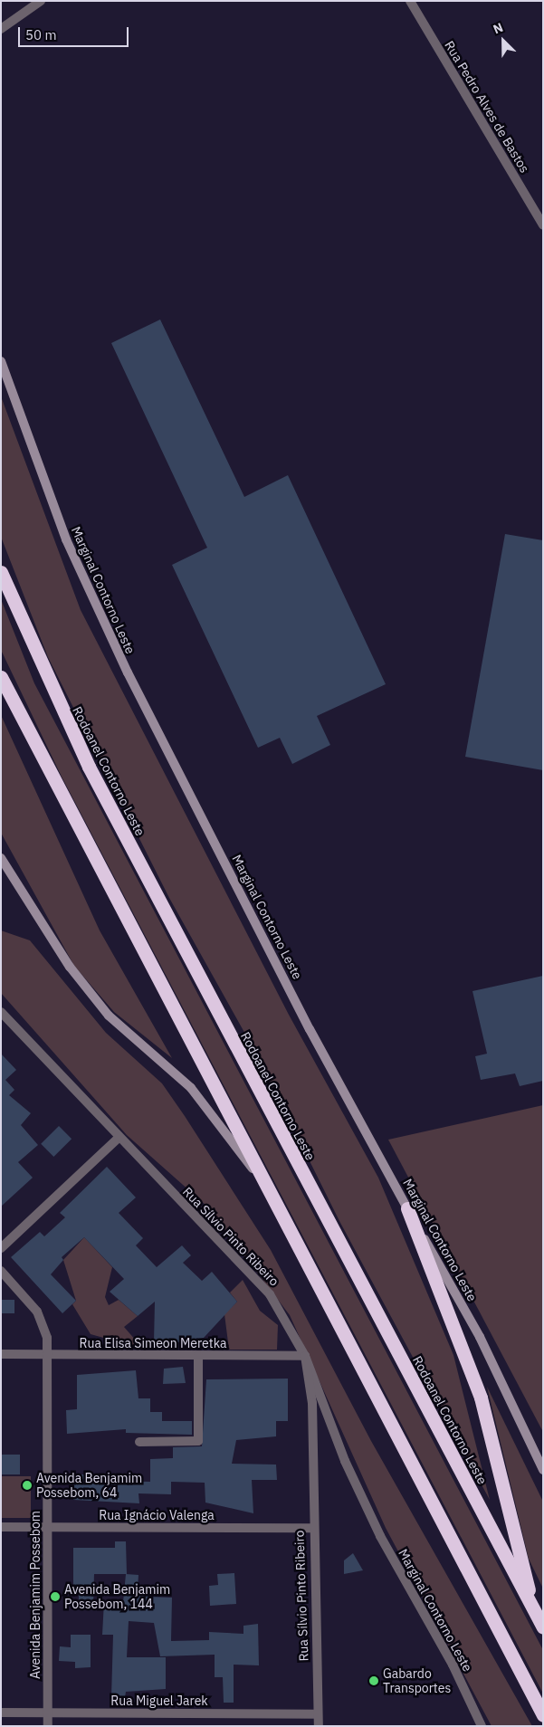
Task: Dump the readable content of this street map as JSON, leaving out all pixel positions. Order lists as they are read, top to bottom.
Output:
{
  "streets": {
    "highway": ["Rodoanel Contorno Leste"],
    "main road": ["Marginal Contorno Leste"],
    "street": [
      "Rua Pedro Alves de Bastos",
      "Rua Sílvio Pinto Ribeiro",
      "Rua Elisa Simeon Meretka",
      "Rua Ignácio Valenga",
      "Avenida Benjamim Possebom",
      "Rua Miguel Jarek"
    ]
  },
  "crossings": [
    ["Marginal Contorno Leste", "Rua Sílvio Pinto Ribeiro"],
    ["Marginal Contorno Leste", "Rua Elisa Simeon Meretka"],
    ["Rua Sílvio Pinto Ribeiro", "Rua Elisa Simeon Meretka"],
    ["Rua Sílvio Pinto Ribeiro", "Rua Ignácio Valenga"],
    ["Rua Sílvio Pinto Ribeiro", "Rua Miguel Jarek"],
    ["Rua Elisa Simeon Meretka", "Avenida Benjamim Possebom"],
    ["Rua Ignácio Valenga", "Avenida Benjamim Possebom"],
    ["Avenida Benjamim Possebom", "Rua Miguel Jarek"]
  ],
  "places": ["Avenida Benjamim Possebom, 64", "Avenida Benjamim Possebom, 144", "Gabardo Transportes"],
  "scale_bar": "50 m",
  "north": "top left"
}
